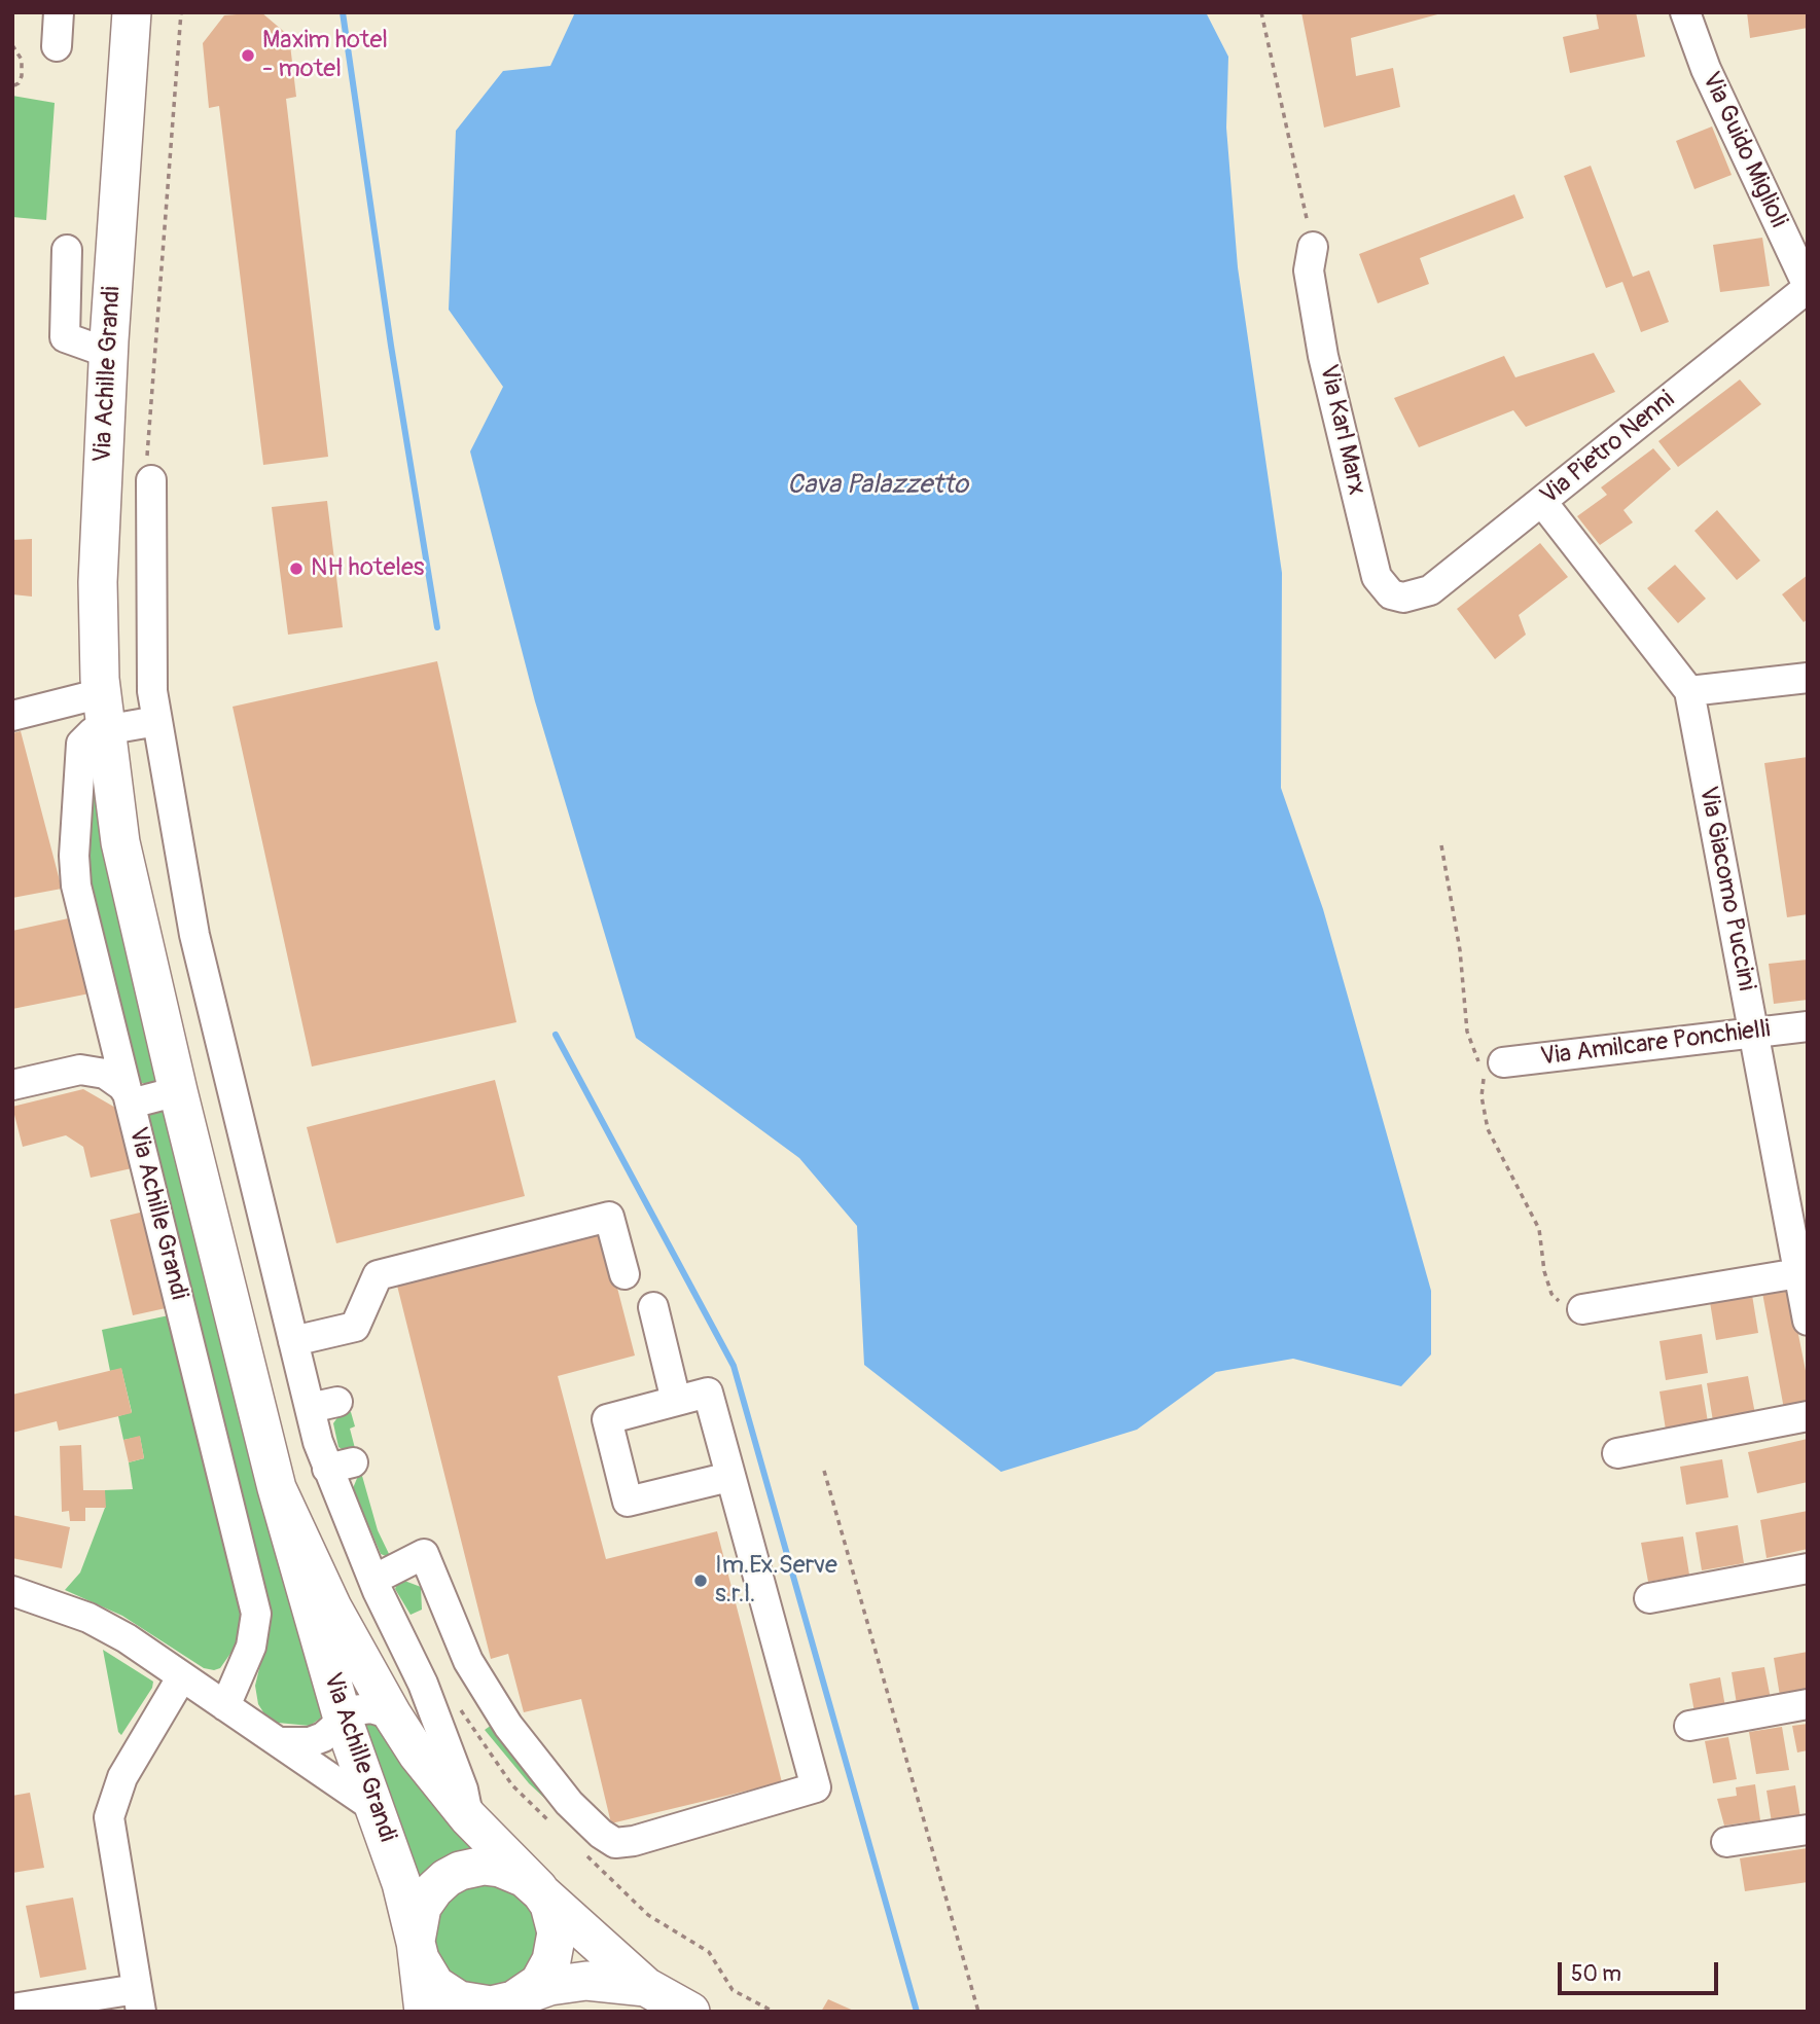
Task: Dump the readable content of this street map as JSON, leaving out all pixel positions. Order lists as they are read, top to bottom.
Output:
{
  "streets": {
    "main road": ["Via Achille Grandi"],
    "street": [
      "Via Guido Miglioli",
      "Via Karl Marx",
      "Via Pietro Nenni",
      "Via Giacomo Puccini",
      "Via Amilcare Ponchielli"
    ]
  },
  "crossings": [
    ["Via Guido Miglioli", "Via Pietro Nenni"],
    ["Via Karl Marx", "Via Pietro Nenni"],
    ["Via Pietro Nenni", "Via Giacomo Puccini"],
    ["Via Giacomo Puccini", "Via Amilcare Ponchielli"]
  ],
  "water": ["Cava Palazzetto"],
  "places": ["Maxim hotel - motel", "NH hoteles", "Im.Ex.Serve s.r.l."],
  "scale_bar": "50 m"
}
